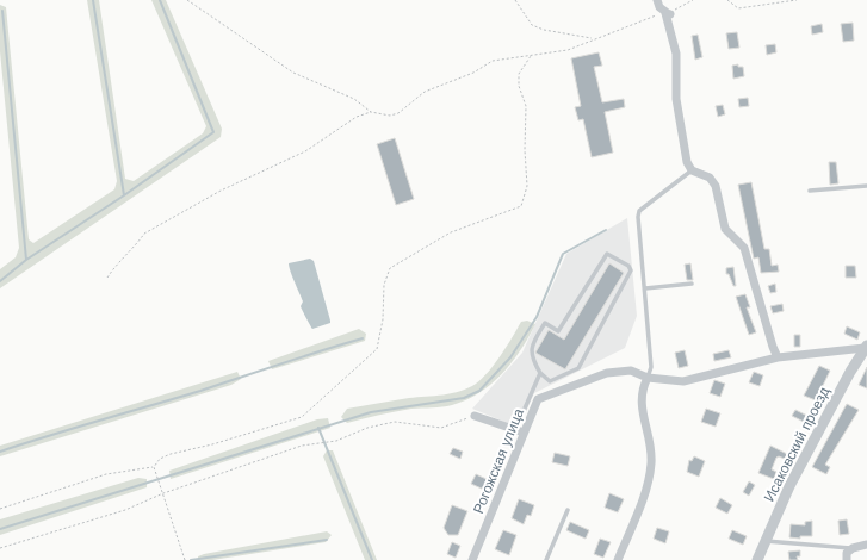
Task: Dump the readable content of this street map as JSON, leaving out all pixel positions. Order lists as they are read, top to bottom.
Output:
{
  "streets": {
    "street": ["Исаковский проезд", "Рогожская улица"]
  },
  "crossings": [
    ["Исаковский проезд", "Рогожская улица"]
  ]
}
